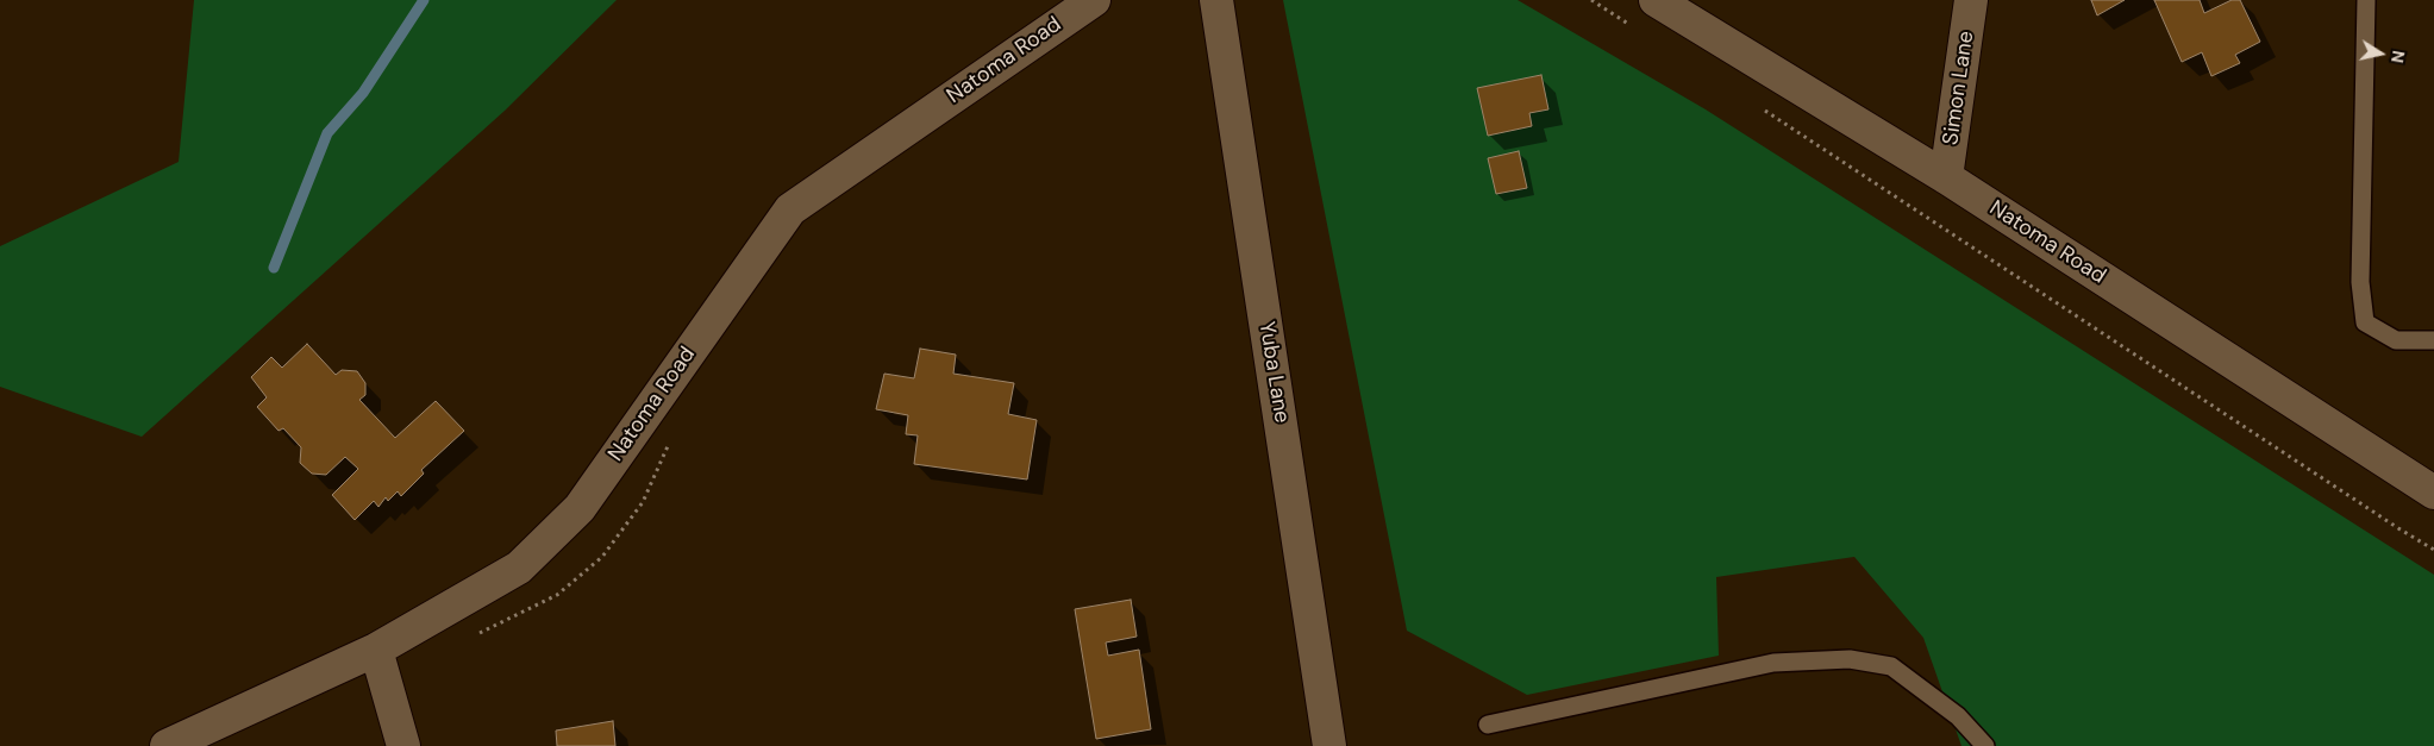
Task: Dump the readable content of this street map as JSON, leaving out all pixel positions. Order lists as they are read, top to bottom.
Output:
{
  "streets": {
    "street": ["Natoma Road", "Simon Lane", "Yuba Lane"]
  },
  "crossings": [
    ["Natoma Road", "Simon Lane"]
  ],
  "north": "right"
}
